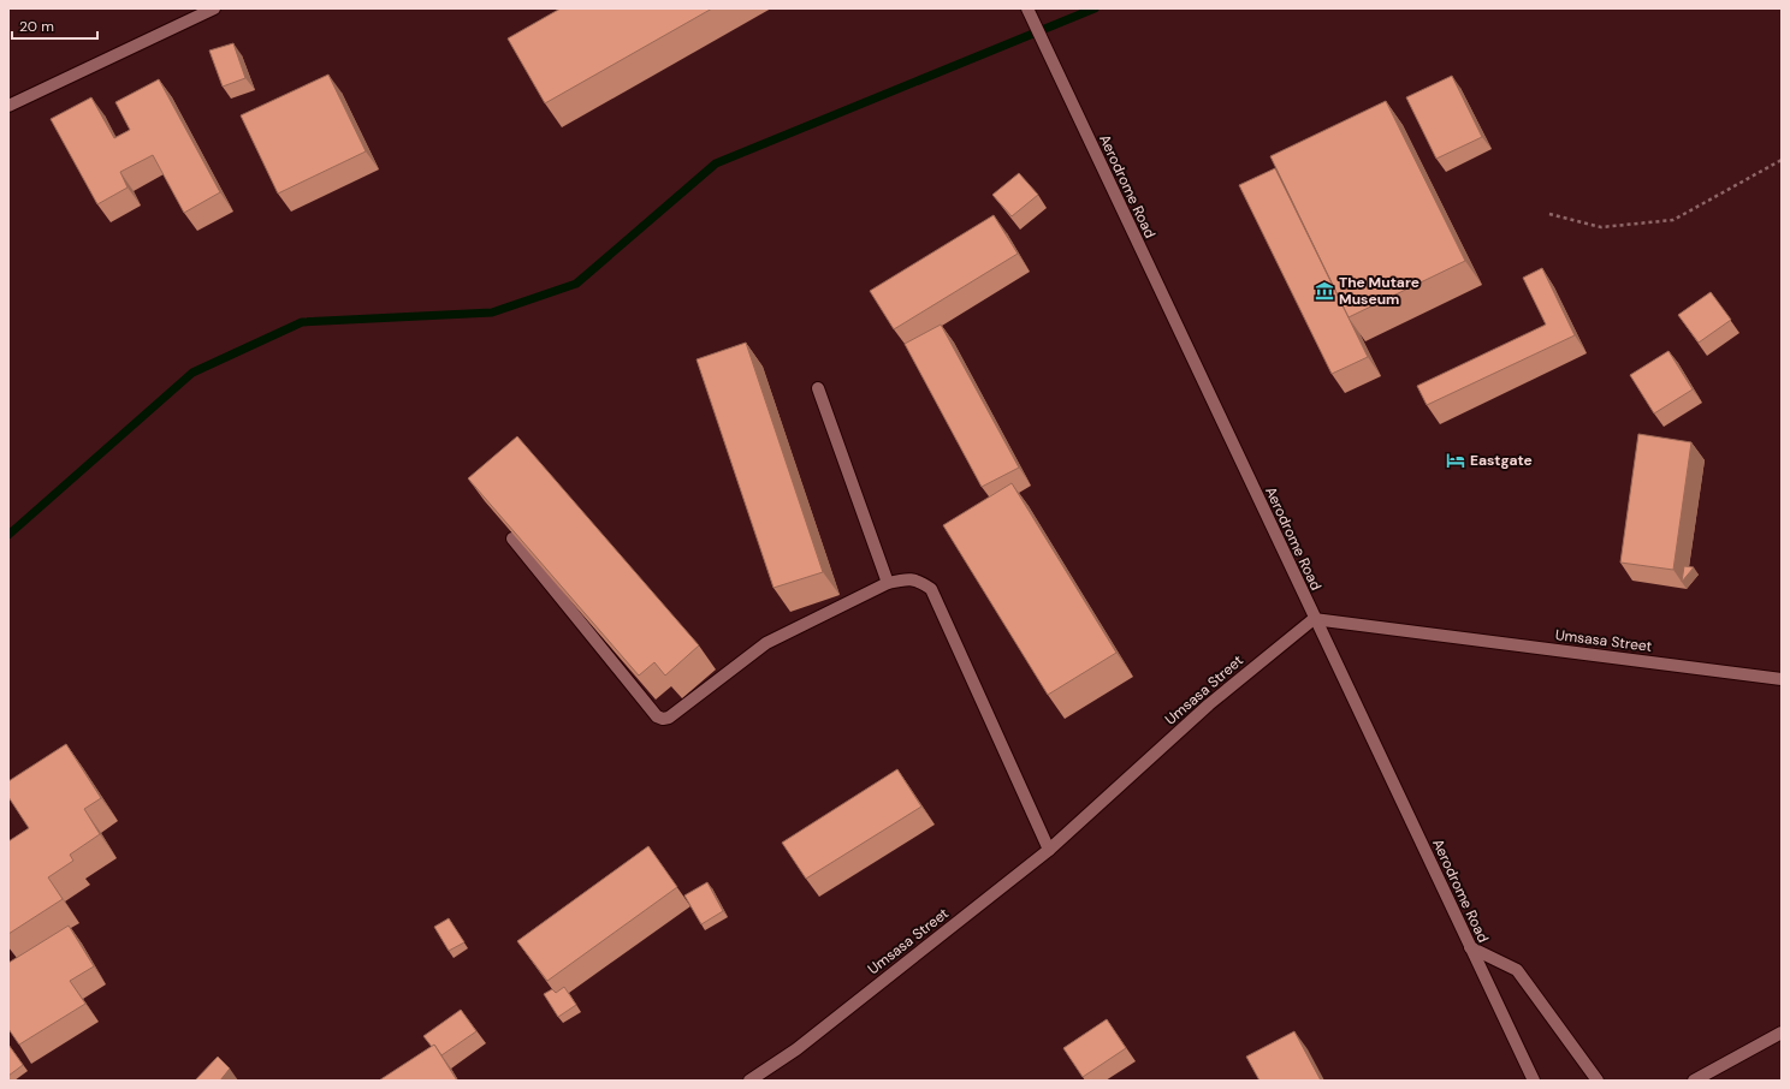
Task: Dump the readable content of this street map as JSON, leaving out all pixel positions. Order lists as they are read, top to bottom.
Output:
{
  "streets": {
    "street": ["Aerodrome Road", "Umsasa Street"]
  },
  "crossings": [
    ["Aerodrome Road", "Umsasa Street"]
  ],
  "places": {
    "museum": ["The Mutare Museum"],
    "hotel": ["Eastgate"]
  },
  "scale_bar": "20 m"
}
